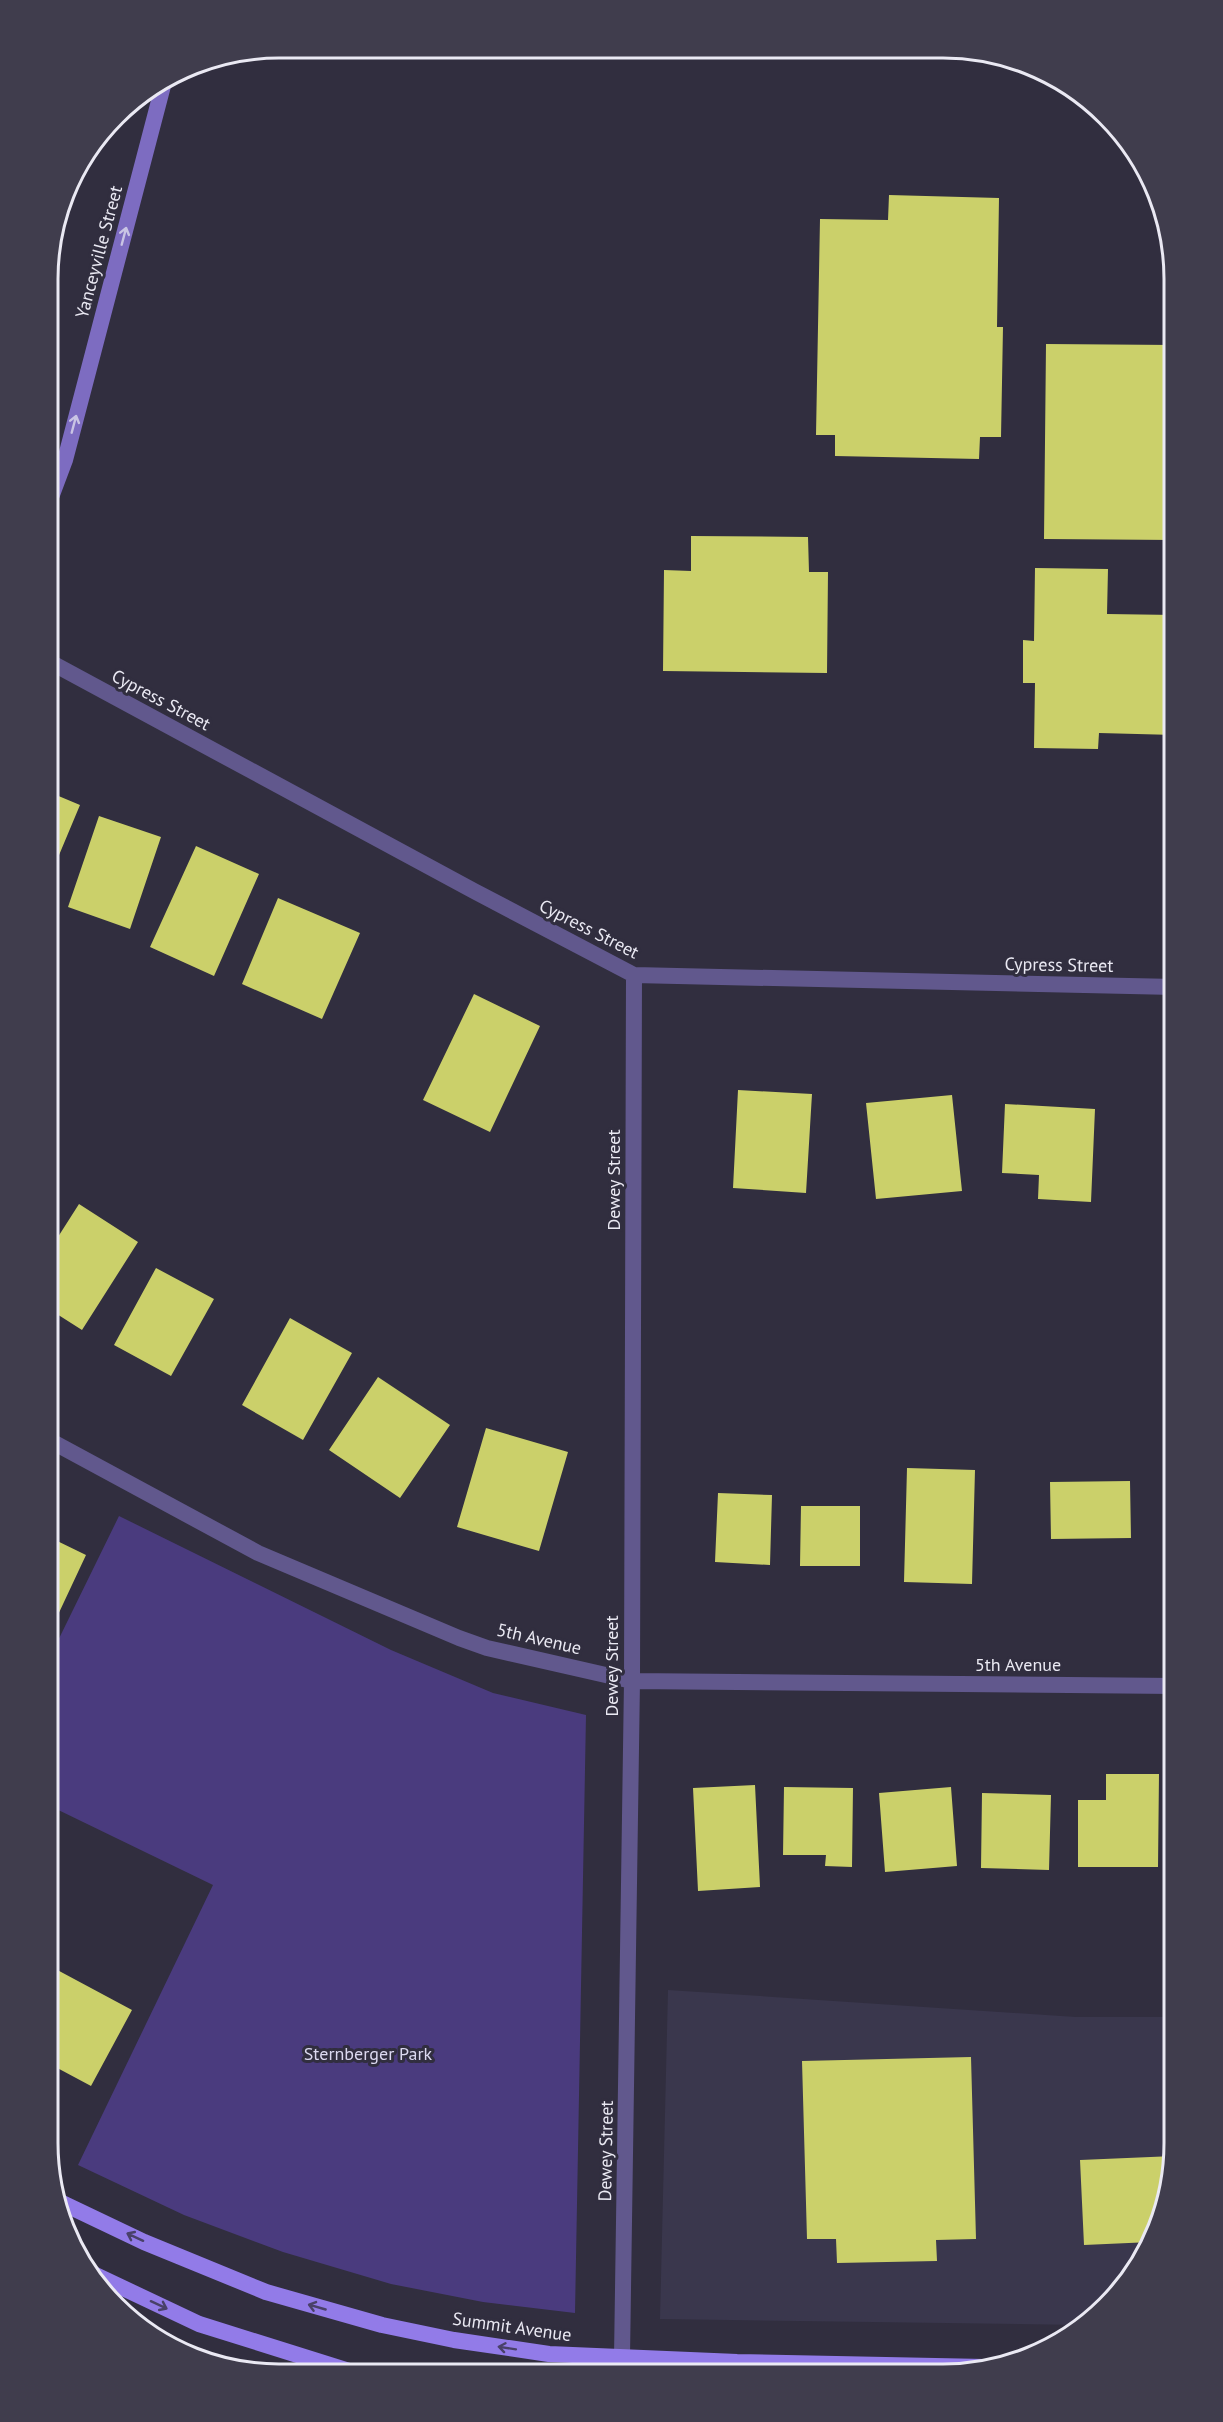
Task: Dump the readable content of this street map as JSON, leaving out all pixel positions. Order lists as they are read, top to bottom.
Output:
{
  "streets": {
    "main road": ["Yanceyville Street", "Summit Avenue"],
    "street": ["Cypress Street", "Dewey Street", "5th Avenue"]
  },
  "crossings": [
    ["Cypress Street", "Dewey Street"],
    ["Dewey Street", "5th Avenue"],
    ["Dewey Street", "Summit Avenue"]
  ],
  "one_way": ["Yanceyville Street"],
  "parks": ["Sternberger Park"]
}
